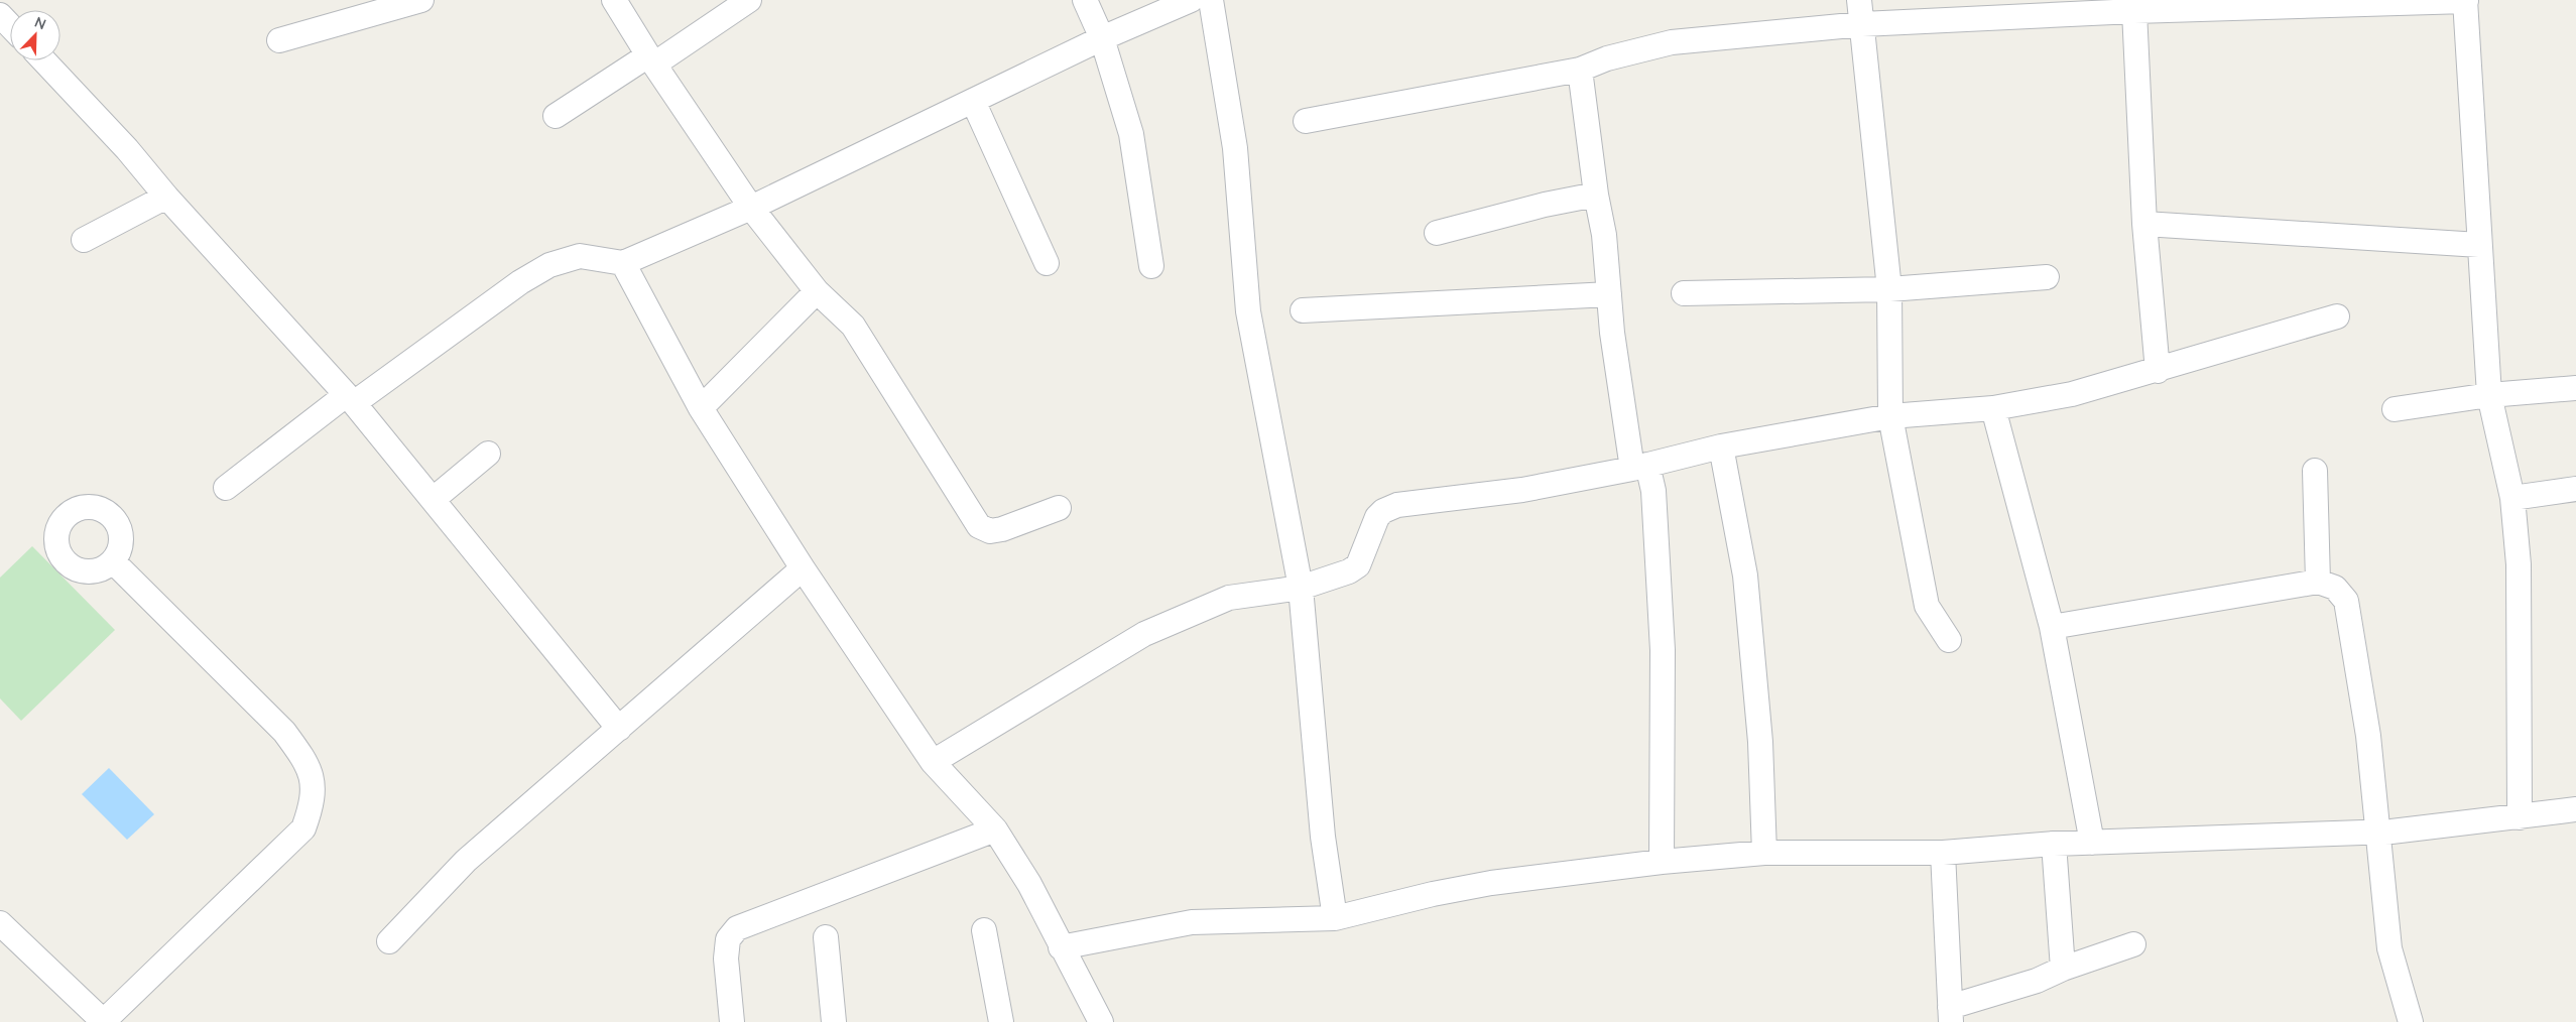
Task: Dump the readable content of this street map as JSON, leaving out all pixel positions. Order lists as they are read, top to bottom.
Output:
{
  "north": "top right"
}
